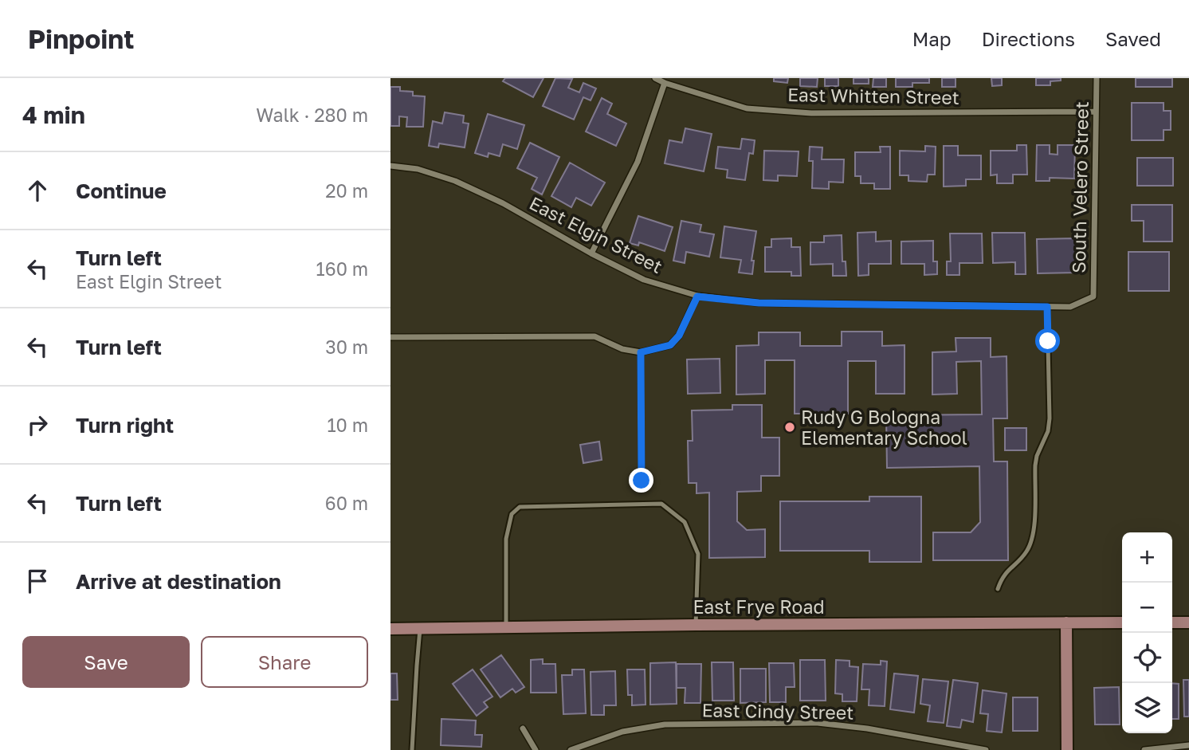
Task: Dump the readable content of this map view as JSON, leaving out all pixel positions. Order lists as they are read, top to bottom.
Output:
{
  "streets": {
    "street": [
      "East Whitten Street",
      "South Velero Street",
      "East Elgin Street",
      "East Frye Road",
      "East Cindy Street"
    ]
  },
  "crossings": [
    ["East Whitten Street", "South Velero Street"],
    ["South Velero Street", "East Elgin Street"]
  ],
  "places": ["Rudy G Bologna Elementary School"],
  "page": {
    "header": "Pinpoint",
    "nav": ["Map", "Directions", "Saved"],
    "heading": ["4 min", "Walk · 280 m"],
    "list": [
      ["Continue", "20 m"],
      ["Turn left", "East Elgin Street", "160 m"],
      ["Turn left", "30 m"],
      ["Turn right", "10 m"],
      ["Turn left", "60 m"],
      "Arrive at destination"
    ],
    "map_buttons": ["+", "−"],
    "buttons": ["Save", "Share"]
  }
}
